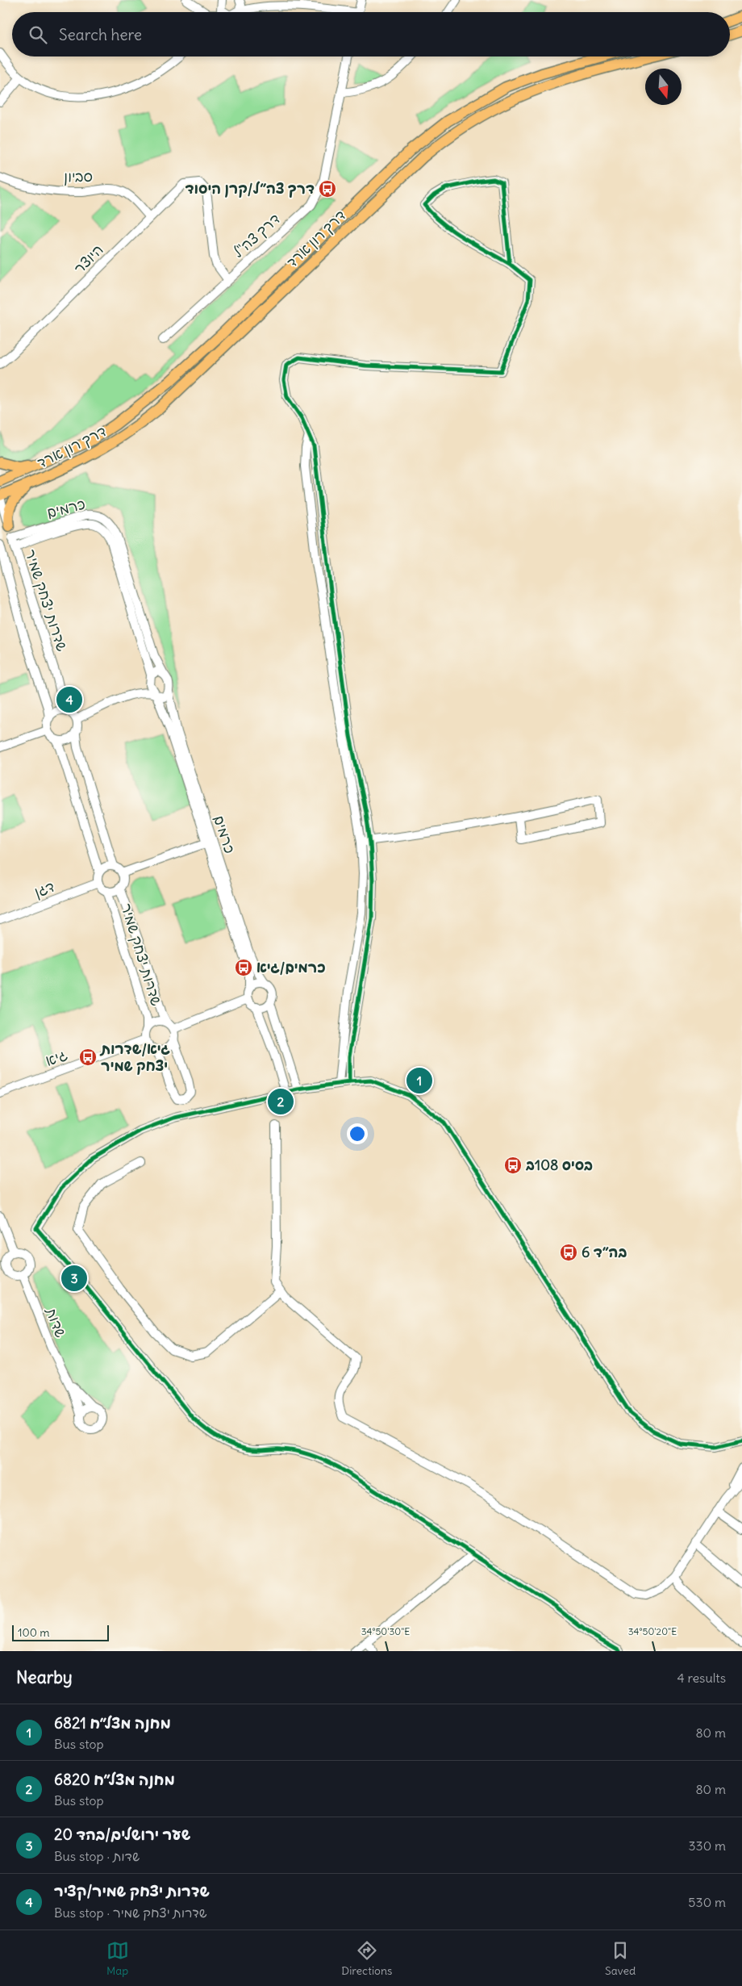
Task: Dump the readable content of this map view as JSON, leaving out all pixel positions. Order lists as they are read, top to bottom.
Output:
{
  "streets": {
    "main road": ["דרך רון ארד"],
    "street": [
      "סביון",
      "דרך צה\"ל",
      "היוצר",
      "כרמים",
      "שדרות יצחק שמיר",
      "דגן",
      "גיא",
      "שדות"
    ]
  },
  "crossings": [
    ["סביון", "היוצר"],
    ["דרך צה\"ל", "היוצר"],
    ["דרך רון ארד", "שדרות יצחק שמיר"],
    ["כרמים", "שדרות יצחק שמיר"],
    ["שדרות יצחק שמיר", "דגן"],
    ["שדרות יצחק שמיר", "גיא"]
  ],
  "places": {
    "bus stop": [
      "דרך צה״ל/קרן היסוד",
      "כרמים/גיא",
      "גיא/שדרות יצחק שמיר",
      "בסיס 108ב",
      "בה״ד 6"
    ]
  },
  "scale_bar": "100 m",
  "north": "bottom",
  "page": {
    "search": "Search here",
    "pins": [
      "4",
      "1",
      "2",
      "3"
    ],
    "scale": "100 m",
    "heading": ["Nearby", "4 results"],
    "list": [
      {
        "mark": "1",
        "name": "מחנה מצל״ח 6821",
        "note": "Bus stop",
        "value": "80 m"
      },
      {
        "mark": "2",
        "name": "מחנה מצל״ח 6820",
        "note": "Bus stop",
        "value": "80 m"
      },
      {
        "mark": "3",
        "name": "שער ירושלים/בהד 20",
        "note": "Bus stop · שדות",
        "value": "330 m"
      },
      {
        "mark": "4",
        "name": "שדרות יצחק שמיר/קציר",
        "note": "Bus stop · שדרות יצחק שמיר",
        "value": "530 m"
      }
    ],
    "nav": ["Map", "Directions", "Saved"]
  },
  "coordinates": ["34°50'30\"E", "34°50'20\"E"]
}
